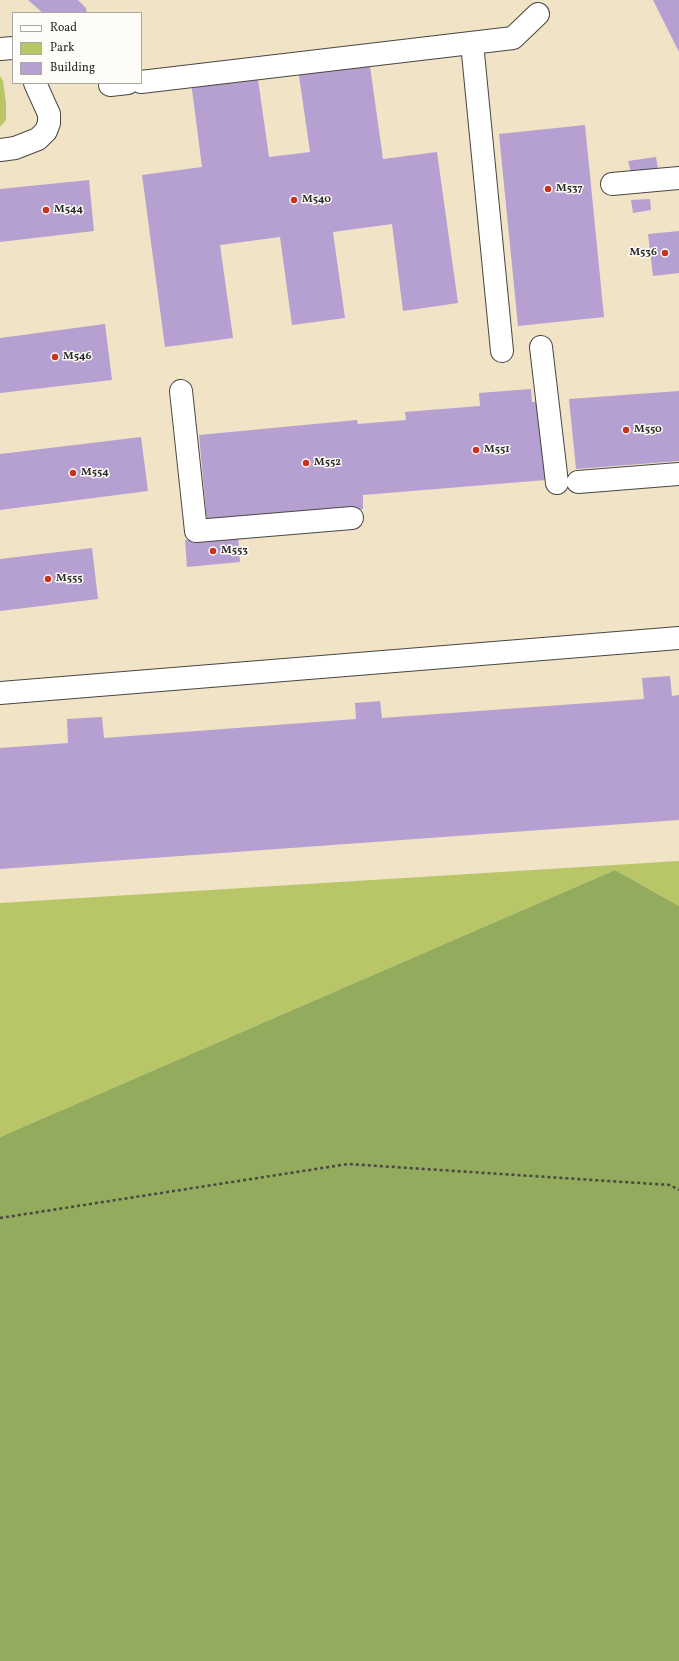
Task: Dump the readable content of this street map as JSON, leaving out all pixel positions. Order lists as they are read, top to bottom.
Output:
{
  "places": [
    "M537",
    "M540",
    "M544",
    "M536",
    "M546",
    "M550",
    "M551",
    "M552",
    "M554",
    "M553",
    "M555"
  ],
  "legend": ["Road", "Park", "Building"]
}
